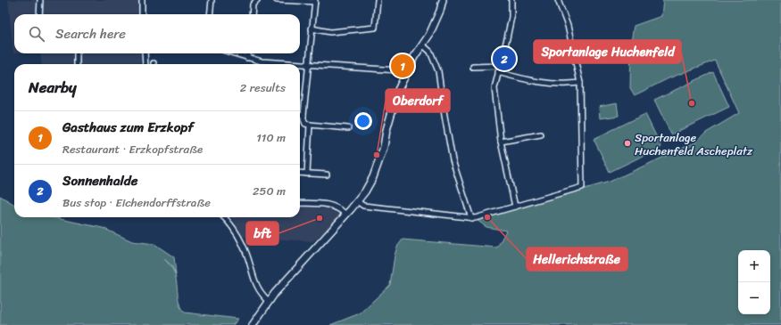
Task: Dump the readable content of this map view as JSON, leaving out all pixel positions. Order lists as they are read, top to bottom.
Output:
{
  "places": [
    "Sportanlage Huchenfeld",
    "Sportanlage Huchenfeld Ascheplatz",
    "Oberdorf",
    "Hellerichstraße",
    "bft"
  ],
  "page": {
    "search": "Search here",
    "pins": ["2", "1"],
    "heading": ["Nearby", "2 results"],
    "list": [
      {
        "mark": "1",
        "name": "Gasthaus zum Erzkopf",
        "note": "Restaurant · Erzkopfstraße",
        "value": "110 m"
      },
      {
        "mark": "2",
        "name": "Sonnenhalde",
        "note": "Bus stop · Eichendorffstraße",
        "value": "250 m"
      }
    ],
    "map_buttons": ["+", "−"]
  }
}
